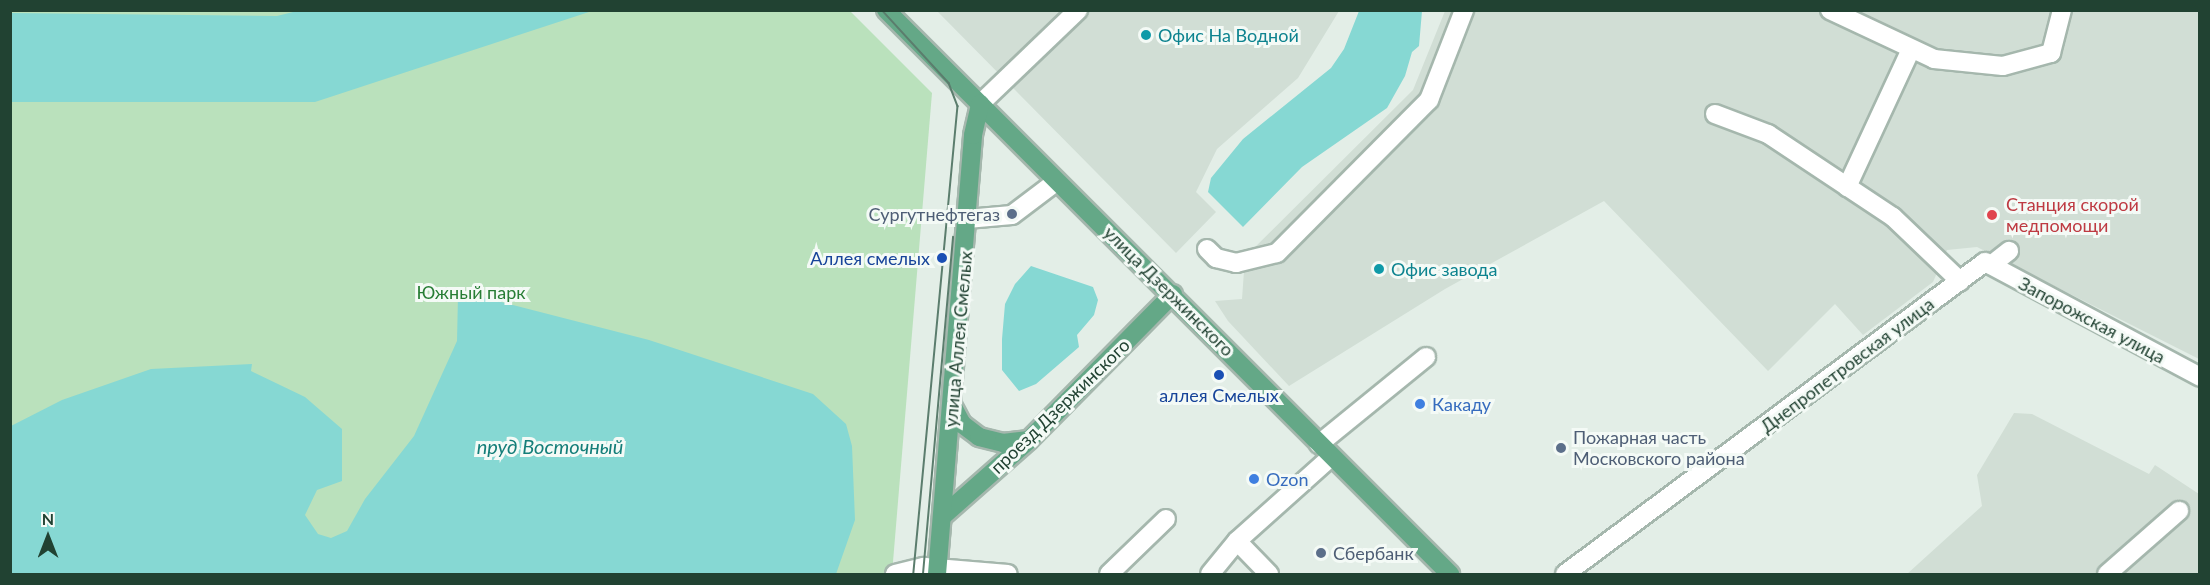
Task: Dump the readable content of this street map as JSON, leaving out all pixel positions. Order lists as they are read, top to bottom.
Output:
{
  "streets": {
    "main road": ["улица Дзержинского", "улица Аллея Смелых", "проезд Дзержинского"],
    "street": ["Запорожская улица", "Днепропетровская улица"]
  },
  "crossings": [
    ["улица Дзержинского", "улица Аллея Смелых"],
    ["улица Дзержинского", "проезд Дзержинского"],
    ["Запорожская улица", "Днепропетровская улица"],
    ["улица Аллея Смелых", "проезд Дзержинского"]
  ],
  "water": ["пруд Восточный"],
  "parks": ["Южный парк"],
  "places": [
    "Офис На Водной",
    "Сургутнефтегаз",
    "Станция скорой медпомощи",
    "Аллея смелых",
    "Офис завода",
    "аллея Смелых",
    "Какаду",
    "Пожарная часть Московского района",
    "Ozon",
    "Сбербанк"
  ],
  "north": "top"
}
